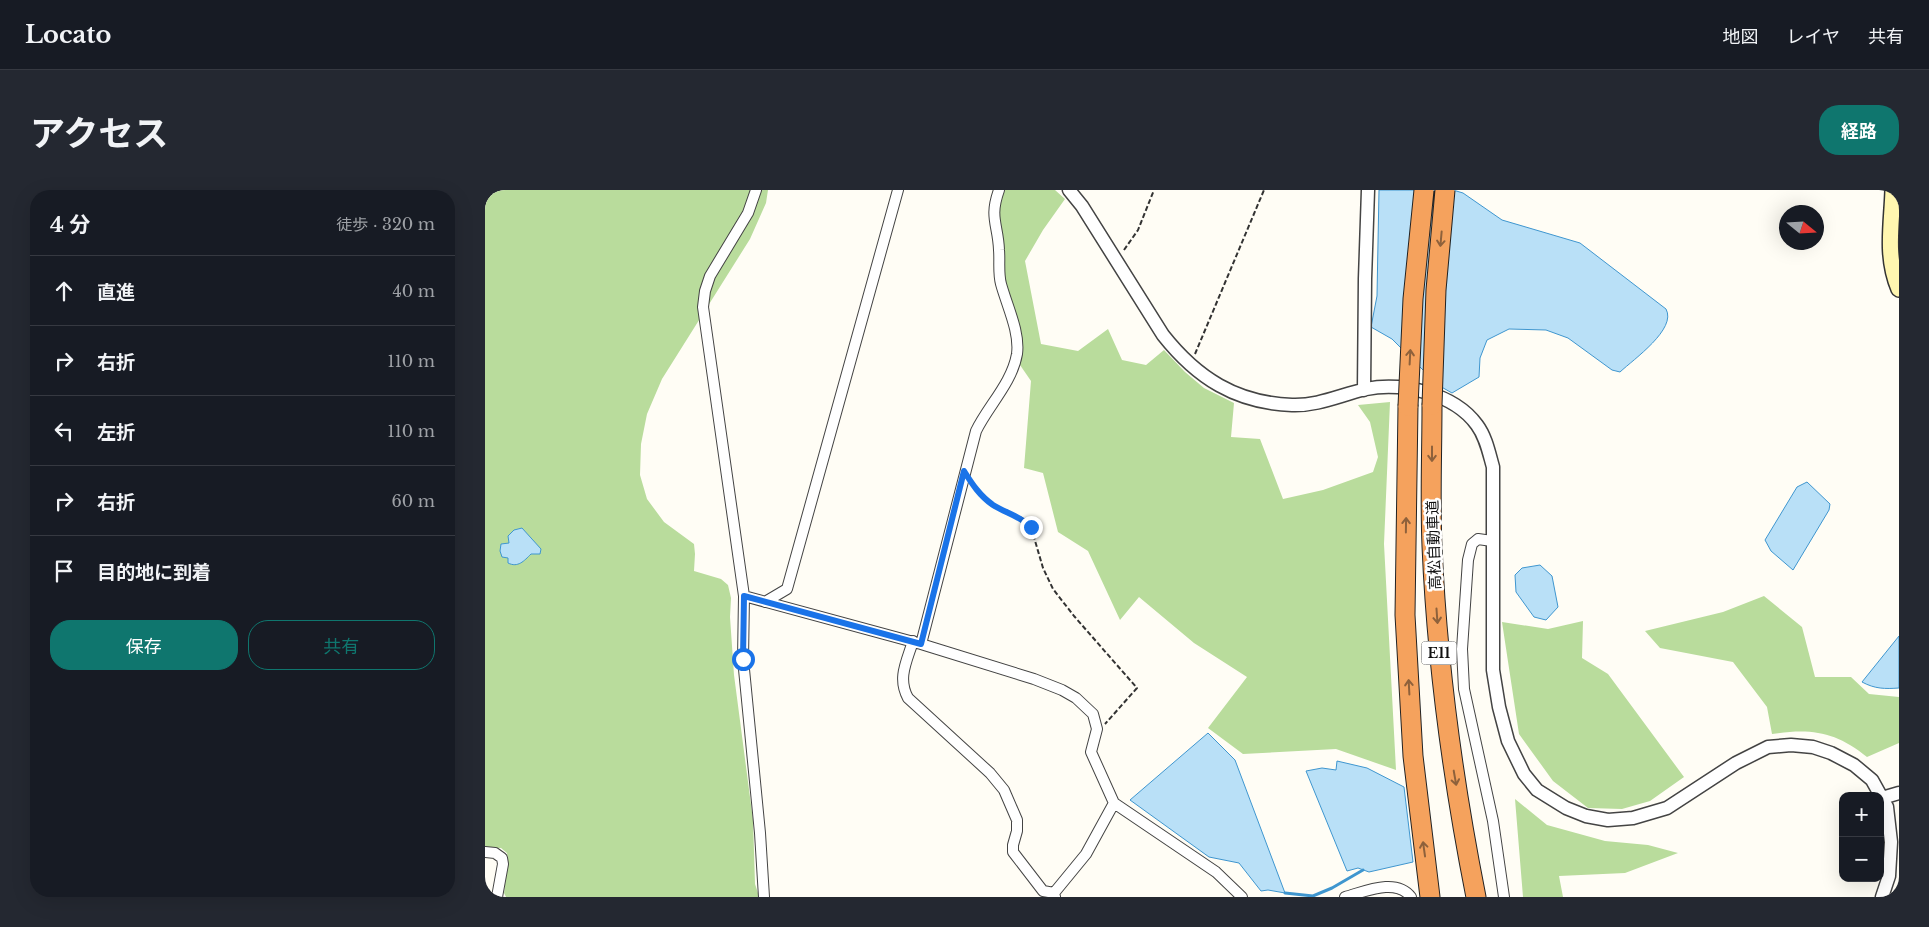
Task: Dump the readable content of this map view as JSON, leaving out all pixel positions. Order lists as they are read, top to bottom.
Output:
{
  "streets": {
    "highway": ["高松自動車道", "E11"]
  },
  "north": "right",
  "page": {
    "header": "Locato",
    "nav": ["地図", "レイヤ", "共有"],
    "title": "アクセス",
    "buttons": [
      "経路",
      ["保存", "共有"]
    ],
    "heading": ["4 分", "徒歩 · 320 m"],
    "list": [
      ["直進", "40 m"],
      ["右折", "110 m"],
      ["左折", "110 m"],
      ["右折", "60 m"],
      "目的地に到着"
    ],
    "map_buttons": ["+", "−"]
  }
}
